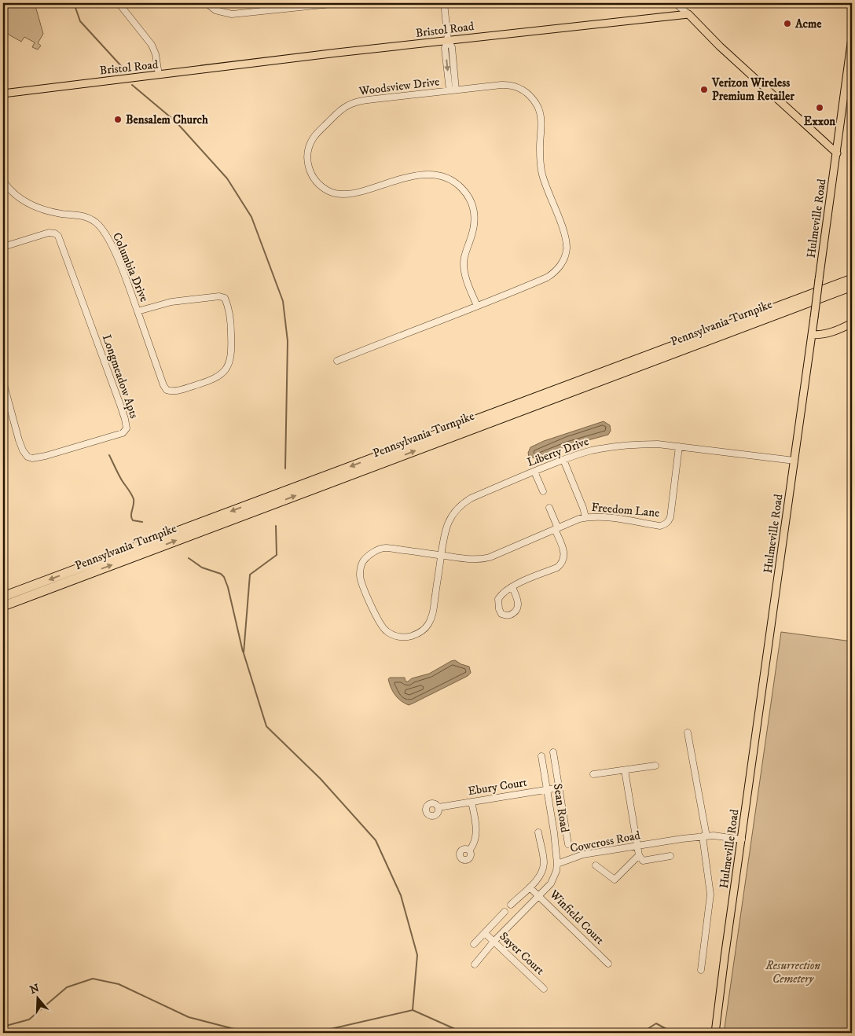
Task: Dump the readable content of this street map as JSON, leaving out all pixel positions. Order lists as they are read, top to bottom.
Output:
{
  "streets": {
    "highway": ["Pennsylvania Turnpike"],
    "main road": ["Bristol Road", "Hulmeville Road"],
    "street": [
      "Woodsview Drive",
      "Columbia Drive",
      "Longmeadow Apts",
      "Liberty Drive",
      "Freedom Lane",
      "Ebury Court",
      "Sean Road",
      "Cowcross Road",
      "Winfield Court",
      "Sayer Court"
    ]
  },
  "crossings": [
    ["Hulmeville Road", "Liberty Drive"],
    ["Hulmeville Road", "Cowcross Road"],
    ["Liberty Drive", "Freedom Lane"],
    ["Ebury Court", "Sean Road"],
    ["Sean Road", "Cowcross Road"],
    ["Cowcross Road", "Winfield Court"],
    ["Cowcross Road", "Sayer Court"]
  ],
  "parks": ["Resurrection Cemetery"],
  "places": [
    "Acme",
    "Verizon Wireless Premium Retailer",
    "Exxon",
    "Bensalem Church"
  ],
  "north": "top"
}
